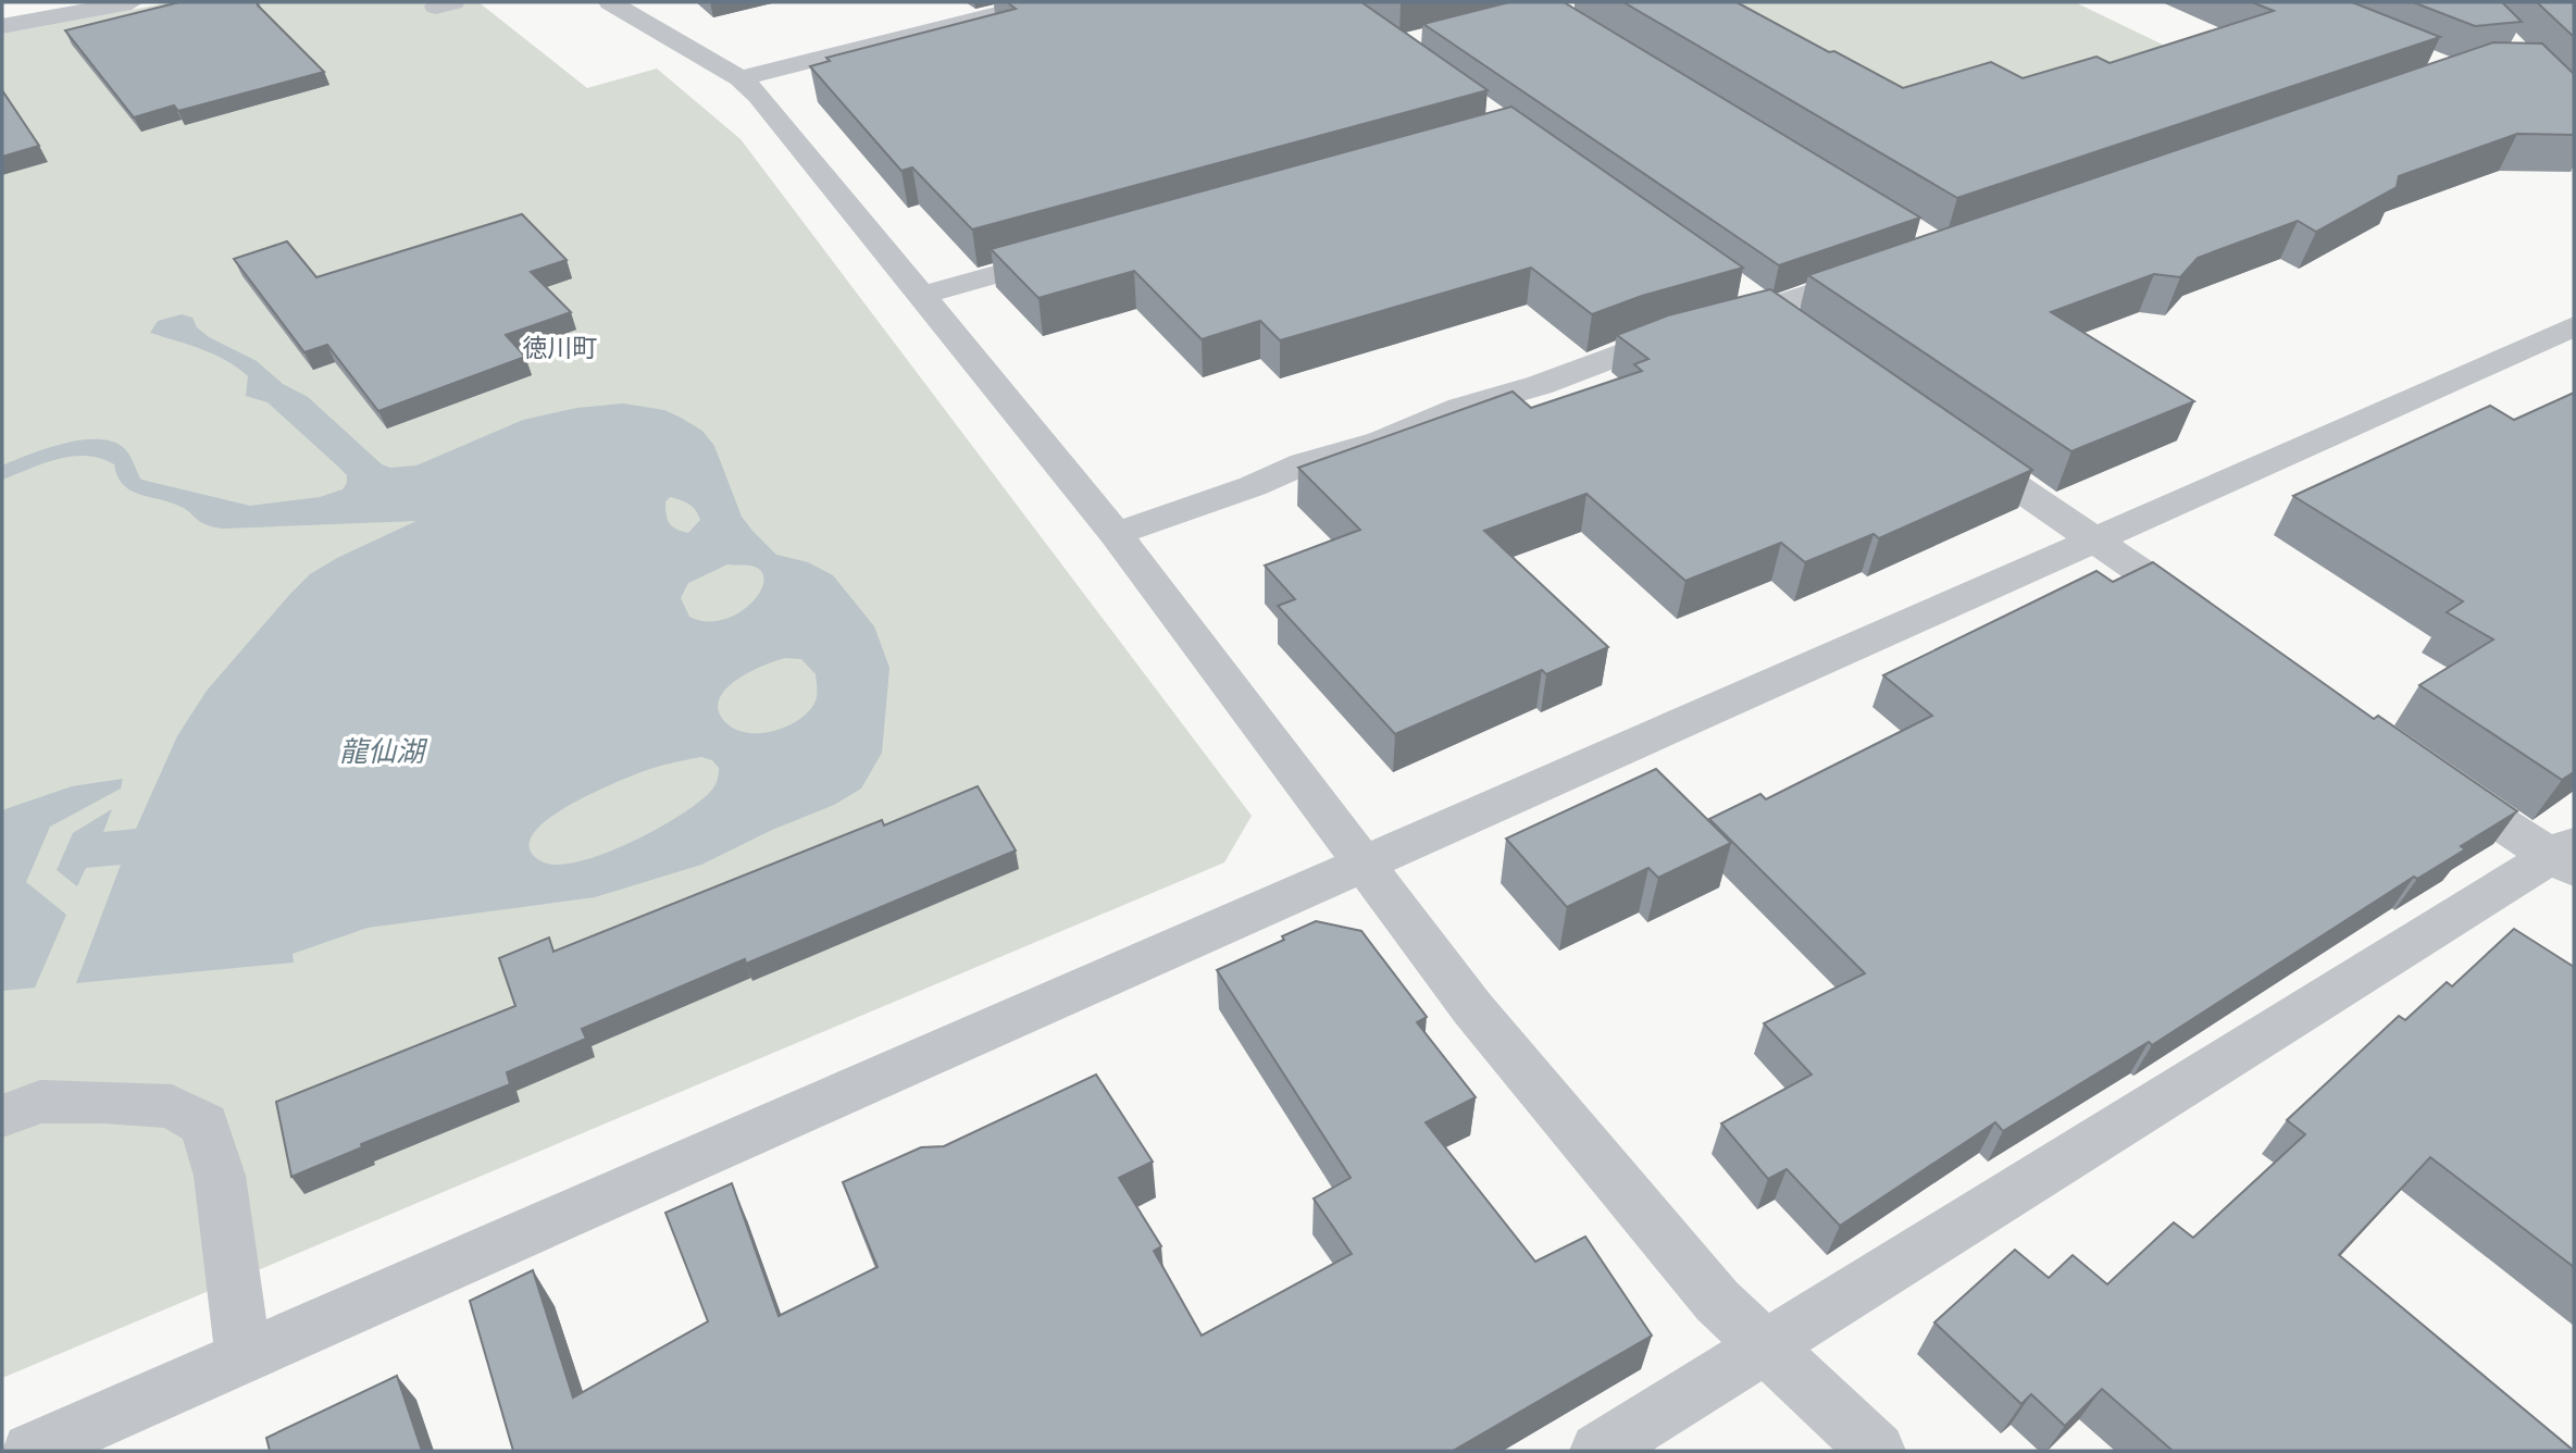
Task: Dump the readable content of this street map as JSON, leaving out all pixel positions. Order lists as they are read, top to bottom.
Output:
{
  "districts": ["徳川町"],
  "water": ["龍仙湖"]
}
